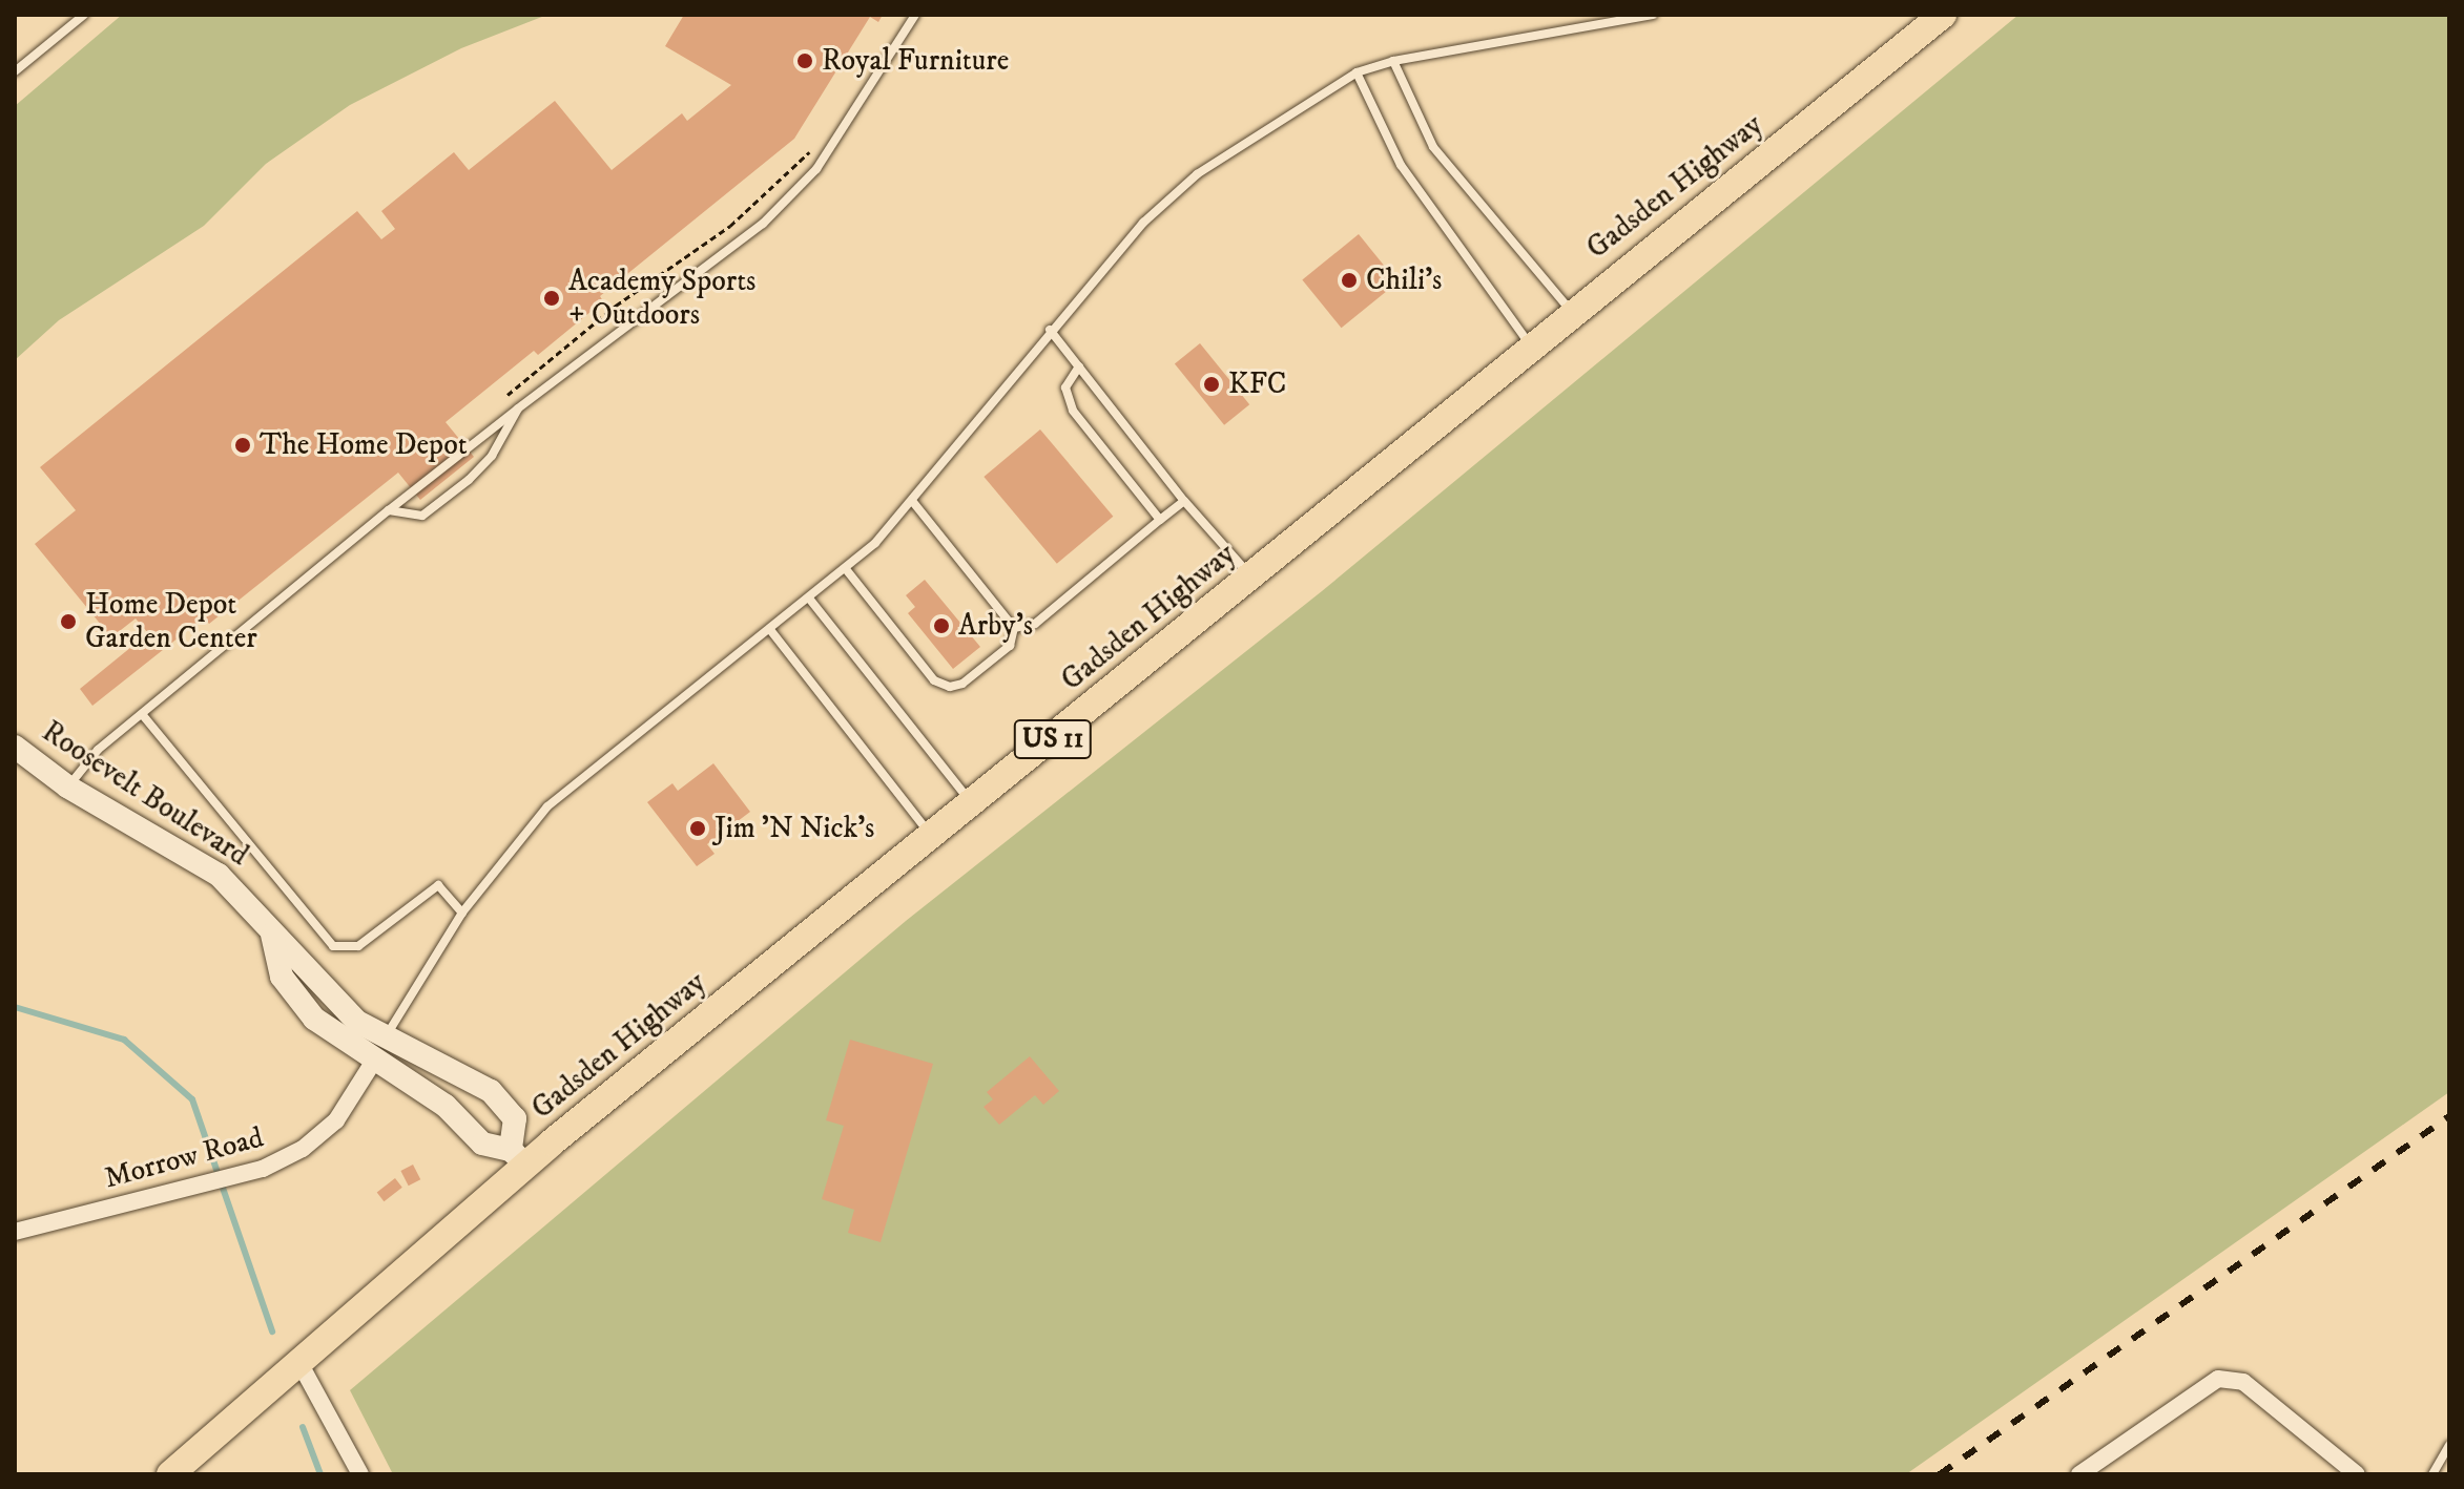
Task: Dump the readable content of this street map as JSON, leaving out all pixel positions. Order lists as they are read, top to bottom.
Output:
{
  "streets": {
    "main road": ["Gadsden Highway", "US 11"],
    "street": ["Roosevelt Boulevard", "Morrow Road"]
  },
  "crossings": [
    ["Gadsden Highway", "Roosevelt Boulevard"],
    ["Roosevelt Boulevard", "Morrow Road"]
  ],
  "places": [
    "Royal Furniture",
    "Chili's",
    "Academy Sports + Outdoors",
    "KFC",
    "The Home Depot",
    "Home Depot Garden Center",
    "Arby's",
    "Jim 'N Nick's"
  ]
}
